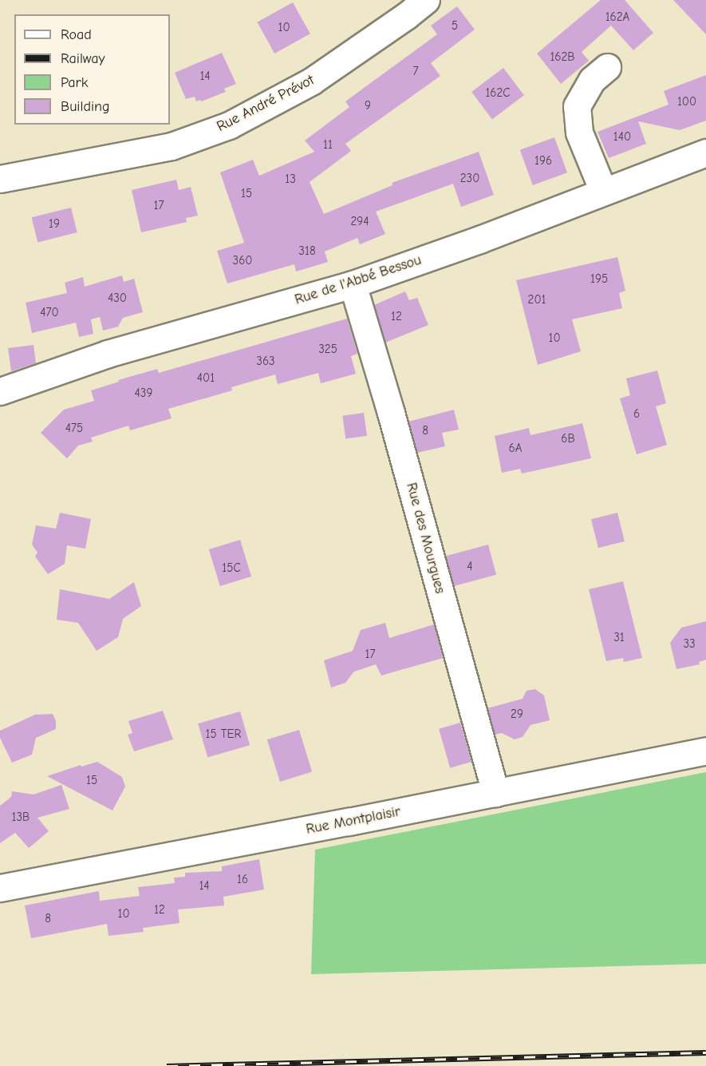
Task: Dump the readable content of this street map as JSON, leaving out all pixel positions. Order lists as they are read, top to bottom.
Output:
{
  "streets": {
    "street": [
      "Rue André Prévot",
      "Rue de l'Abbé Bessou",
      "Rue des Mourgues",
      "Rue Montplaisir"
    ]
  },
  "crossings": [
    ["Rue de l'Abbé Bessou", "Rue des Mourgues"],
    ["Rue des Mourgues", "Rue Montplaisir"]
  ],
  "house_numbers": [
    "162A",
    "5",
    "10",
    "162B",
    "7",
    "14",
    "162C",
    "100",
    "9",
    "140",
    "11",
    "196",
    "230",
    "13",
    "15",
    "17",
    "294",
    "19",
    "318",
    "360",
    "195",
    "430",
    "201",
    "470",
    "12",
    "10",
    "325",
    "363",
    "401",
    "439",
    "6",
    "475",
    "8",
    "6B",
    "6A",
    "4",
    "15C",
    "31",
    "33",
    "17",
    "29",
    "15 TER",
    "15",
    "13B",
    "16",
    "14",
    "12",
    "10",
    "8"
  ],
  "legend": [
    "Road",
    "Railway",
    "Park",
    "Building"
  ]
}
